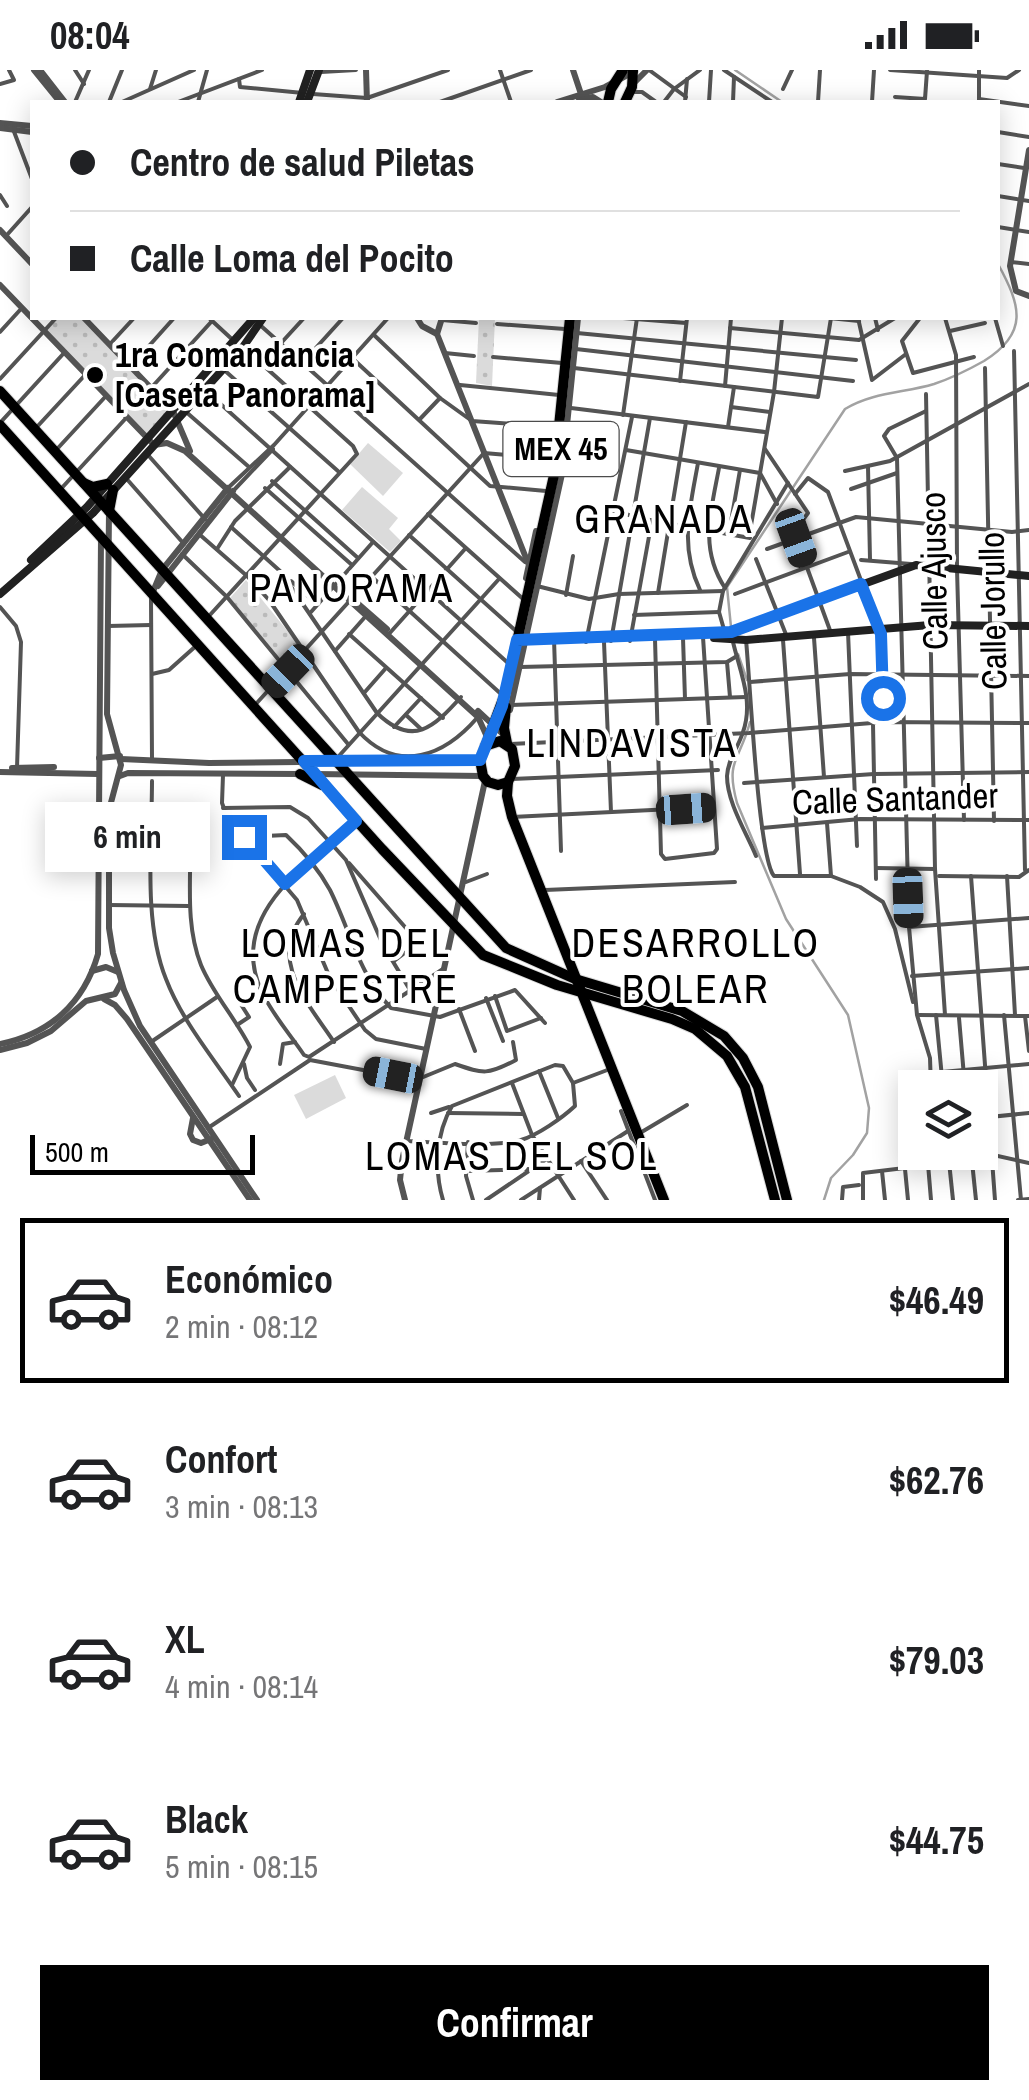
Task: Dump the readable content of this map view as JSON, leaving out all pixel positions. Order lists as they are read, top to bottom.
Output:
{
  "streets": {
    "main road": ["MEX 45"],
    "street": ["Calle Ajusco", "Calle Jorullo", "Calle Santander"]
  },
  "crossings": [
    ["Calle Ajusco", "Calle Santander"],
    ["Calle Jorullo", "Calle Santander"]
  ],
  "districts": [
    "GRANADA",
    "PANORAMA",
    "LINDAVISTA",
    "LOMAS DEL CAMPESTRE",
    "DESARROLLO BOLEAR",
    "LOMAS DEL SOL"
  ],
  "places": ["1ra Comandancia [Caseta Panorama]"],
  "scale_bar": "500 m",
  "page": {
    "status": "08:04",
    "banner": ["Centro de salud Piletas", "Calle Loma del Pocito"],
    "bubble": "6 min",
    "scale": "500 m",
    "list": [
      {
        "name": "Económico",
        "note": "2 min · 08:12",
        "value": "$46.49"
      },
      {
        "name": "Confort",
        "note": "3 min · 08:13",
        "value": "$62.76"
      },
      {
        "name": "XL",
        "note": "4 min · 08:14",
        "value": "$79.03"
      },
      {
        "name": "Black",
        "note": "5 min · 08:15",
        "value": "$44.75"
      }
    ],
    "buttons": "Confirmar"
  }
}
